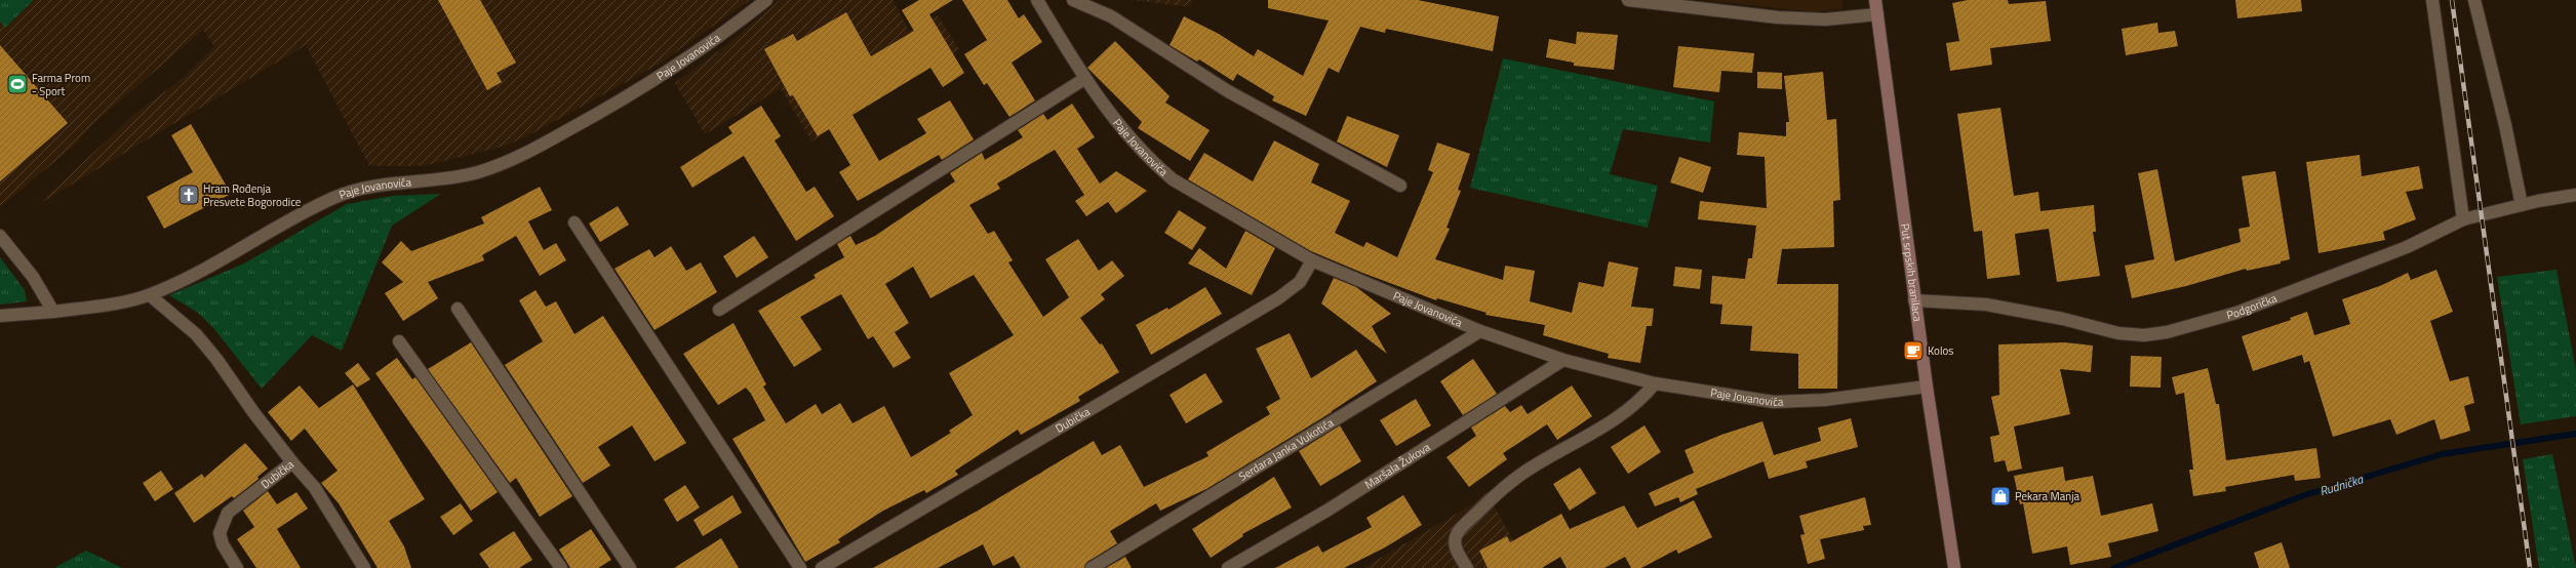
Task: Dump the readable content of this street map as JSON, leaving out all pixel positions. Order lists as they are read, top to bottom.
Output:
{
  "streets": {
    "main road": ["Put srpskih branilaca"],
    "street": [
      "Paje Jovanovića",
      "Podgorička",
      "Dubička",
      "Serdara Janka Vukotića",
      "Maršala Žukova"
    ]
  },
  "crossings": [
    ["Paje Jovanovića", "Put srpskih branilaca"],
    ["Paje Jovanovića", "Dubička"],
    ["Paje Jovanovića", "Serdara Janka Vukotića"],
    ["Paje Jovanovića", "Maršala Žukova"],
    ["Put srpskih branilaca", "Podgorička"]
  ],
  "water": ["Rudnička"],
  "places": {
    "sports": ["Farma Prom - Sport"],
    "church": ["Hram Rođenja Presvete Bogorodice"],
    "cafe": ["Kolos"],
    "shop": ["Pekara Manja"]
  }
}
